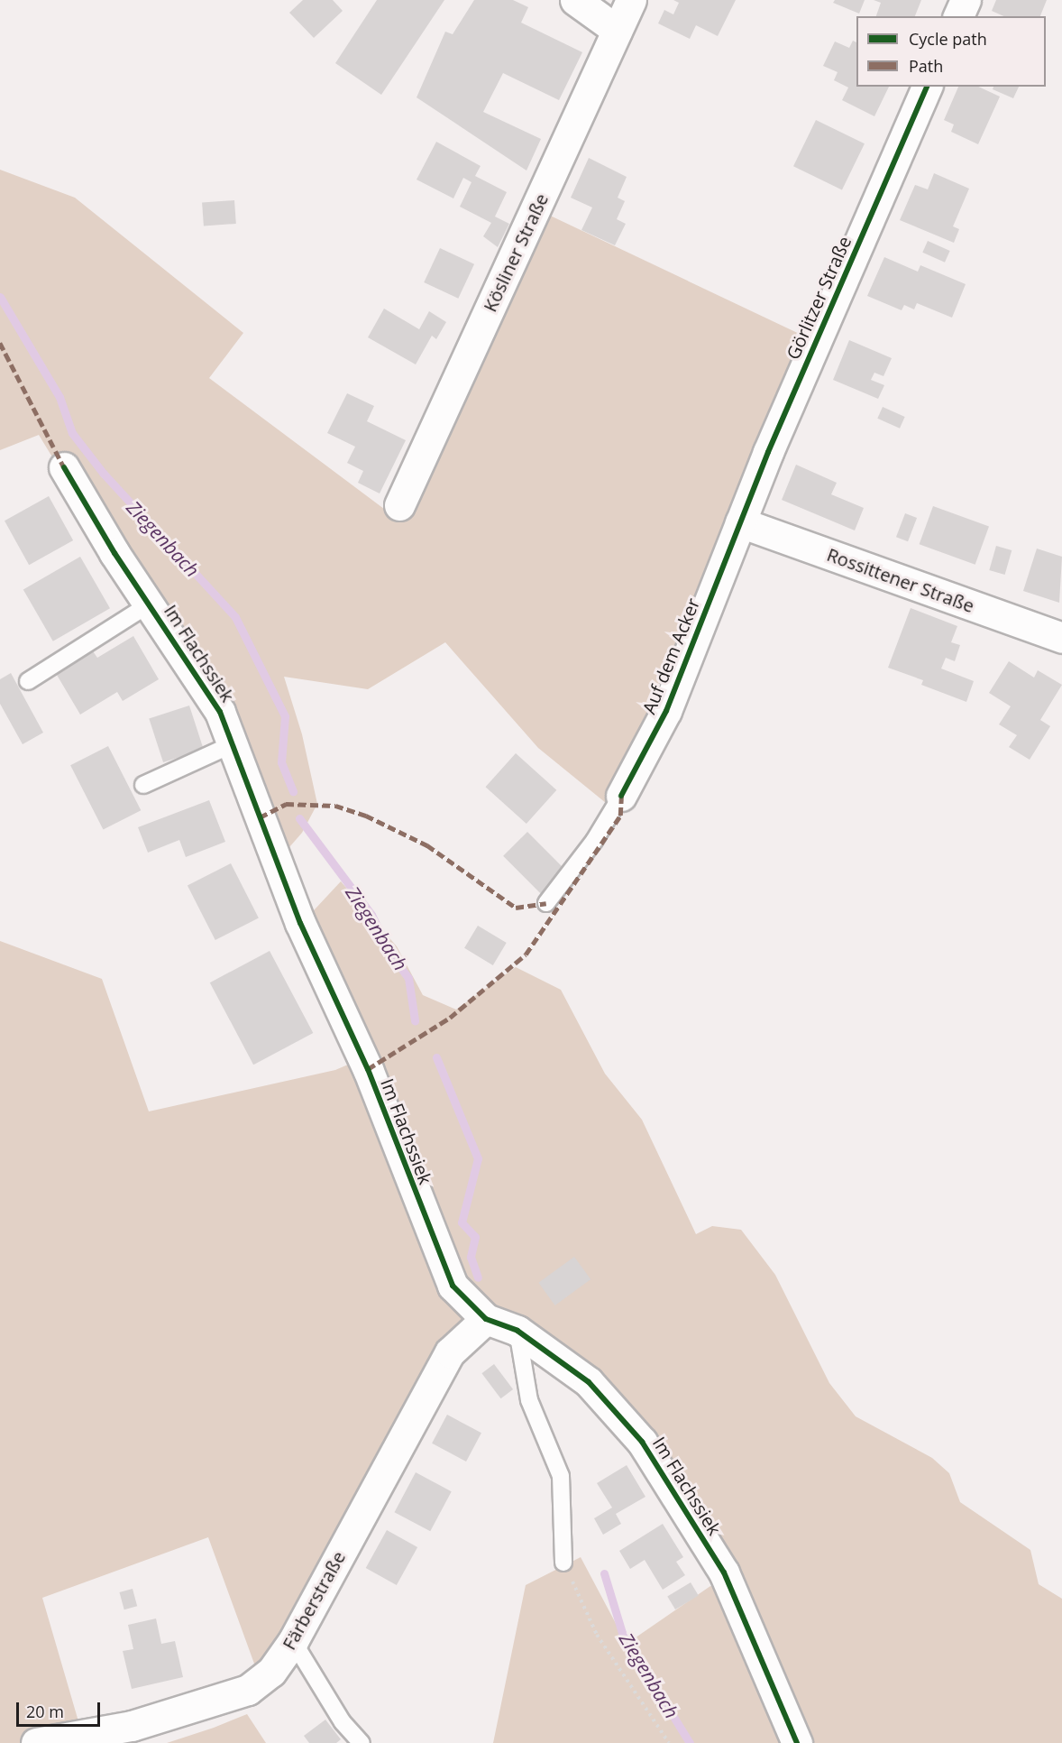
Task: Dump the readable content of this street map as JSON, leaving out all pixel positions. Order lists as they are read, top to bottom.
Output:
{
  "streets": {
    "street": [
      "Kösliner Straße",
      "Görlitzer Straße",
      "Rossittener Straße",
      "Im Flachssiek",
      "Auf dem Acker",
      "Färberstraße"
    ]
  },
  "crossings": [
    ["Görlitzer Straße", "Rossittener Straße"],
    ["Görlitzer Straße", "Auf dem Acker"],
    ["Rossittener Straße", "Auf dem Acker"],
    ["Im Flachssiek", "Färberstraße"]
  ],
  "water": ["Ziegenbach"],
  "legend": ["Cycle path", "Path"],
  "scale_bar": "20 m"
}
